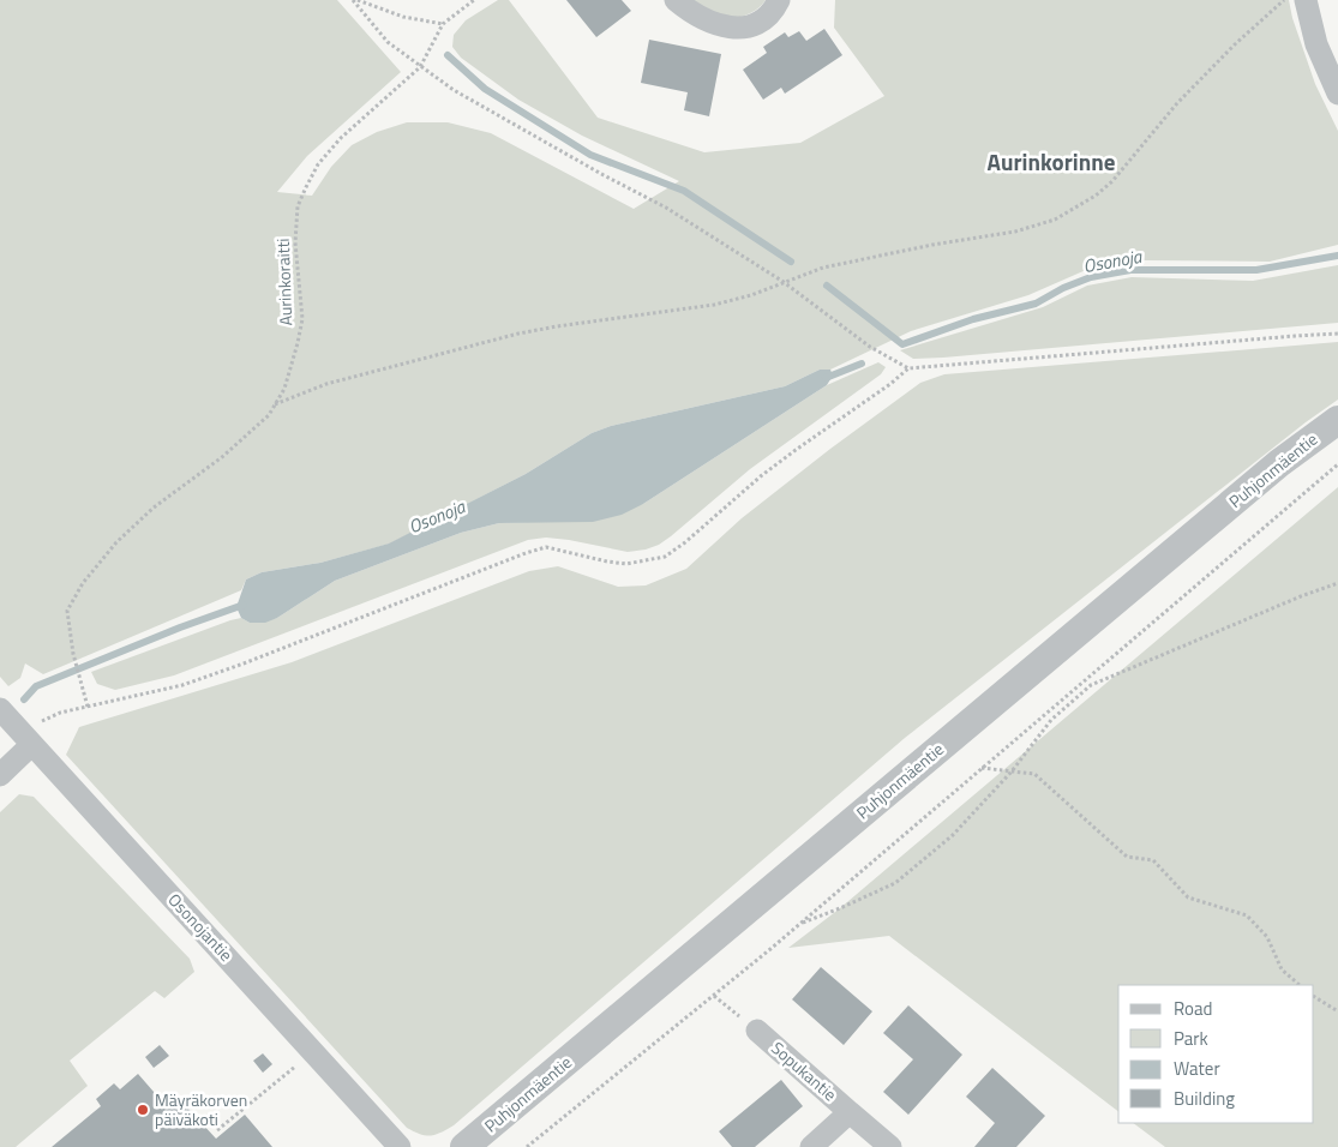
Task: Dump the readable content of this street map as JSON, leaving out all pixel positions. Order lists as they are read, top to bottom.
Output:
{
  "streets": {
    "street": ["Puhjonmäentie", "Osonojantie", "Sopukantie"],
    "path": ["Aurinkoraitti"]
  },
  "districts": ["Aurinkorinne"],
  "water": ["Osonoja"],
  "places": ["Mäyräkorven päiväkoti"],
  "legend": [
    "Road",
    "Park",
    "Water",
    "Building"
  ]
}
